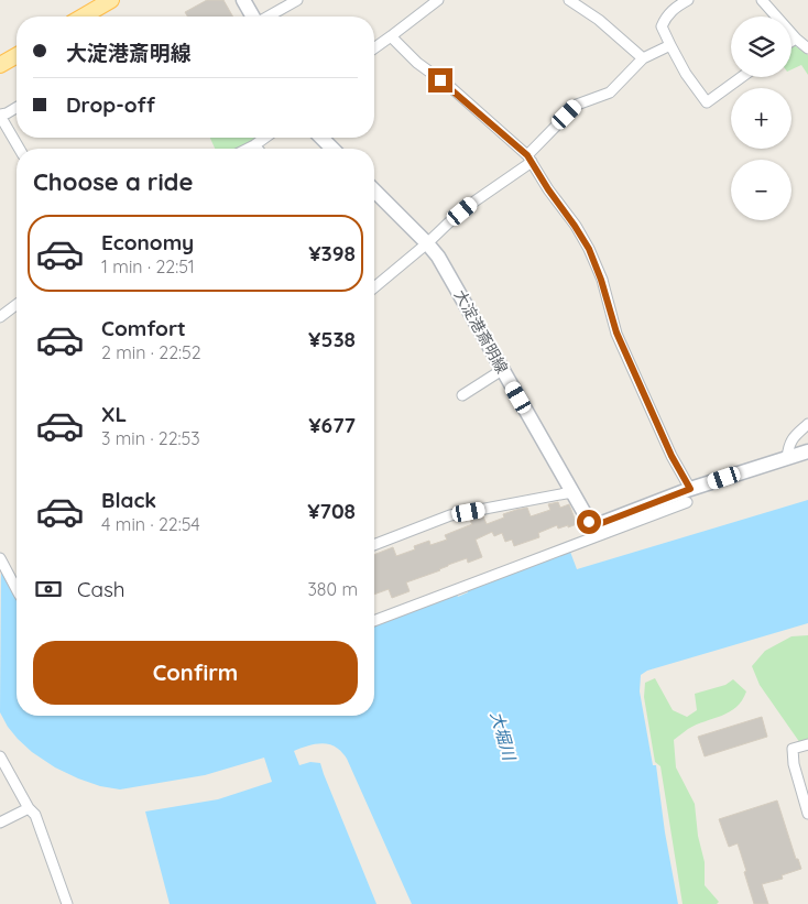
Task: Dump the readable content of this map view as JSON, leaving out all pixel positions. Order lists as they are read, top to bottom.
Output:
{
  "streets": {
    "main road": ["大淀港斎明線"]
  },
  "water": ["大堀川"],
  "page": {
    "map_buttons": ["+", "−"],
    "banner": ["大淀港斎明線", "Drop-off"],
    "heading": "Choose a ride",
    "list": [
      {
        "name": "Economy",
        "note": "1 min · 22:51",
        "value": "¥398"
      },
      {
        "name": "Comfort",
        "note": "2 min · 22:52",
        "value": "¥538"
      },
      {
        "name": "XL",
        "note": "3 min · 22:53",
        "value": "¥677"
      },
      {
        "name": "Black",
        "note": "4 min · 22:54",
        "value": "¥708"
      }
    ],
    "pay": ["Cash", "380 m"],
    "buttons": "Confirm"
  }
}
